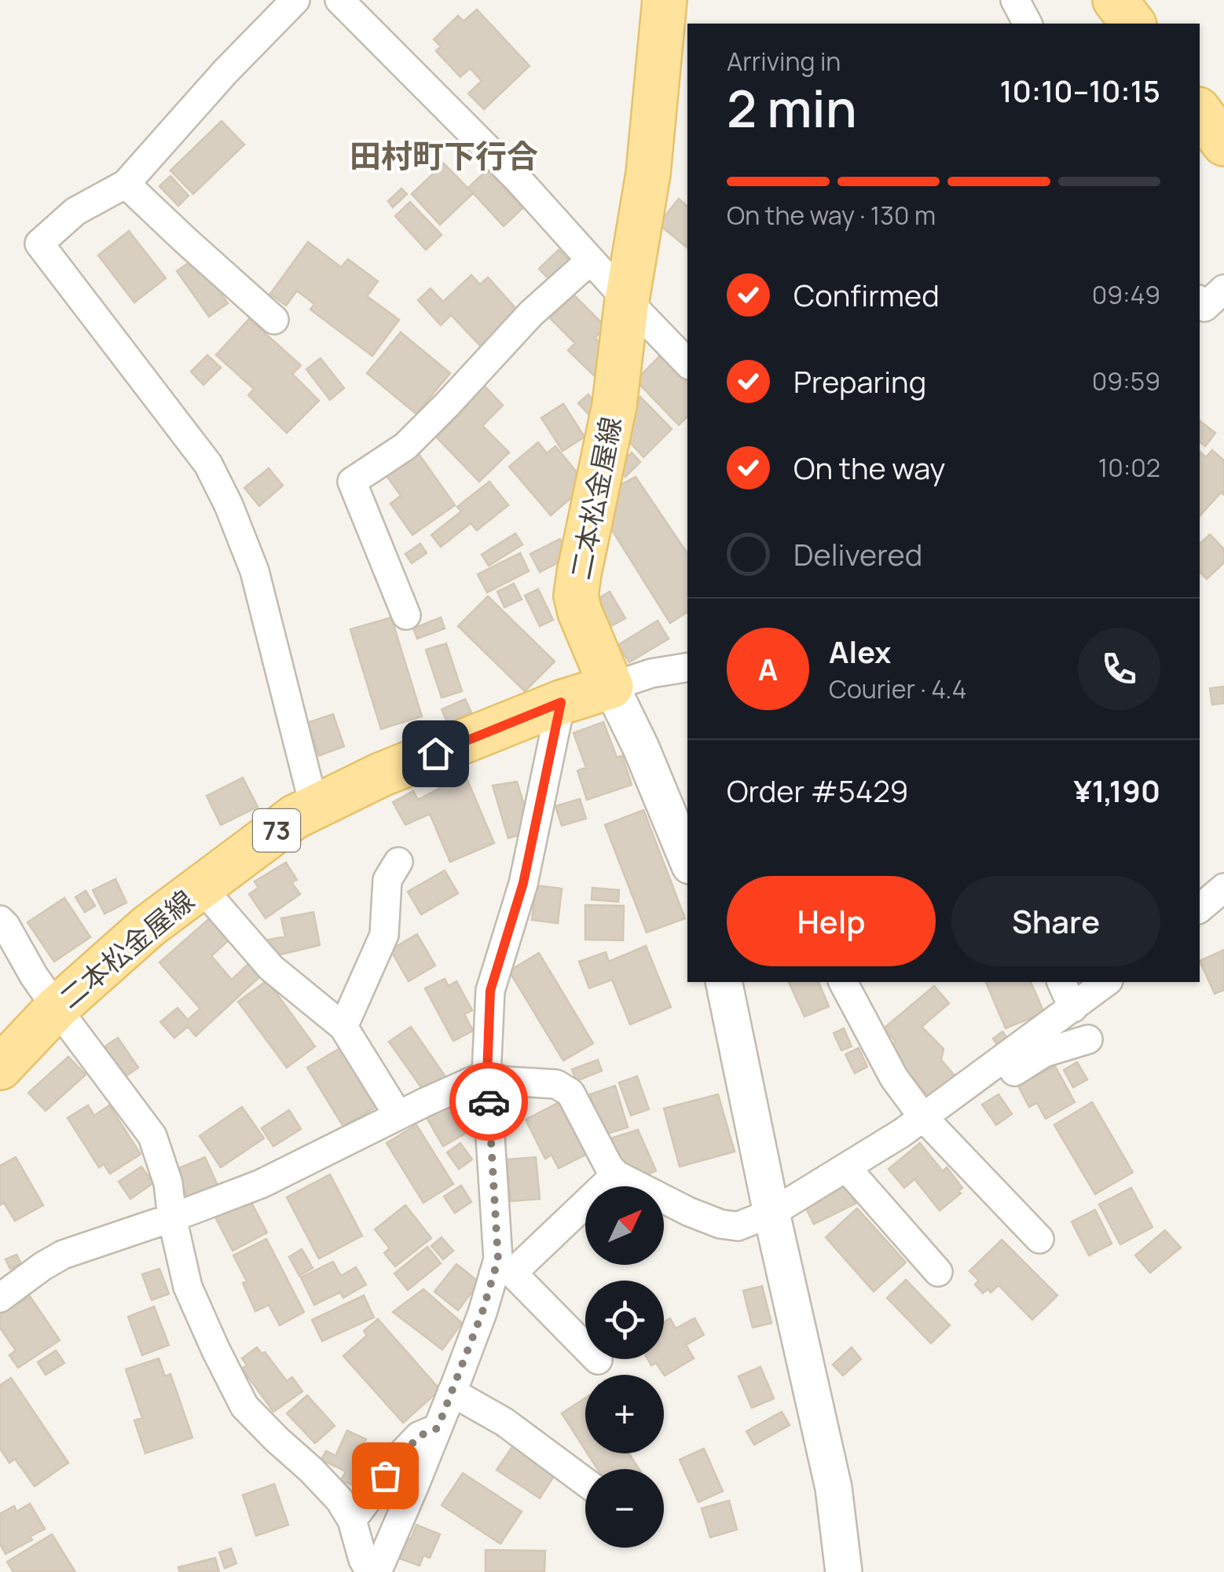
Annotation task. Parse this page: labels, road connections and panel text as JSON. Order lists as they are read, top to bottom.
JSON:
{
  "streets": {
    "main road": ["二本松金屋線", "73"]
  },
  "districts": ["田村町下行合"],
  "north": "top right",
  "page": {
    "heading": ["2 min", "Arriving in", "10:10–10:15"],
    "panel": [
      "Alex",
      "Courier · 4.4",
      "Order #5429",
      "¥1,190"
    ],
    "bar": "On the way · 130 m",
    "list": [
      ["Confirmed", "09:49"],
      ["Preparing", "09:59"],
      ["On the way", "10:02"],
      "Delivered"
    ],
    "round": "A",
    "buttons": ["Help", "Share"],
    "map_buttons": ["+", "−"]
  }
}
